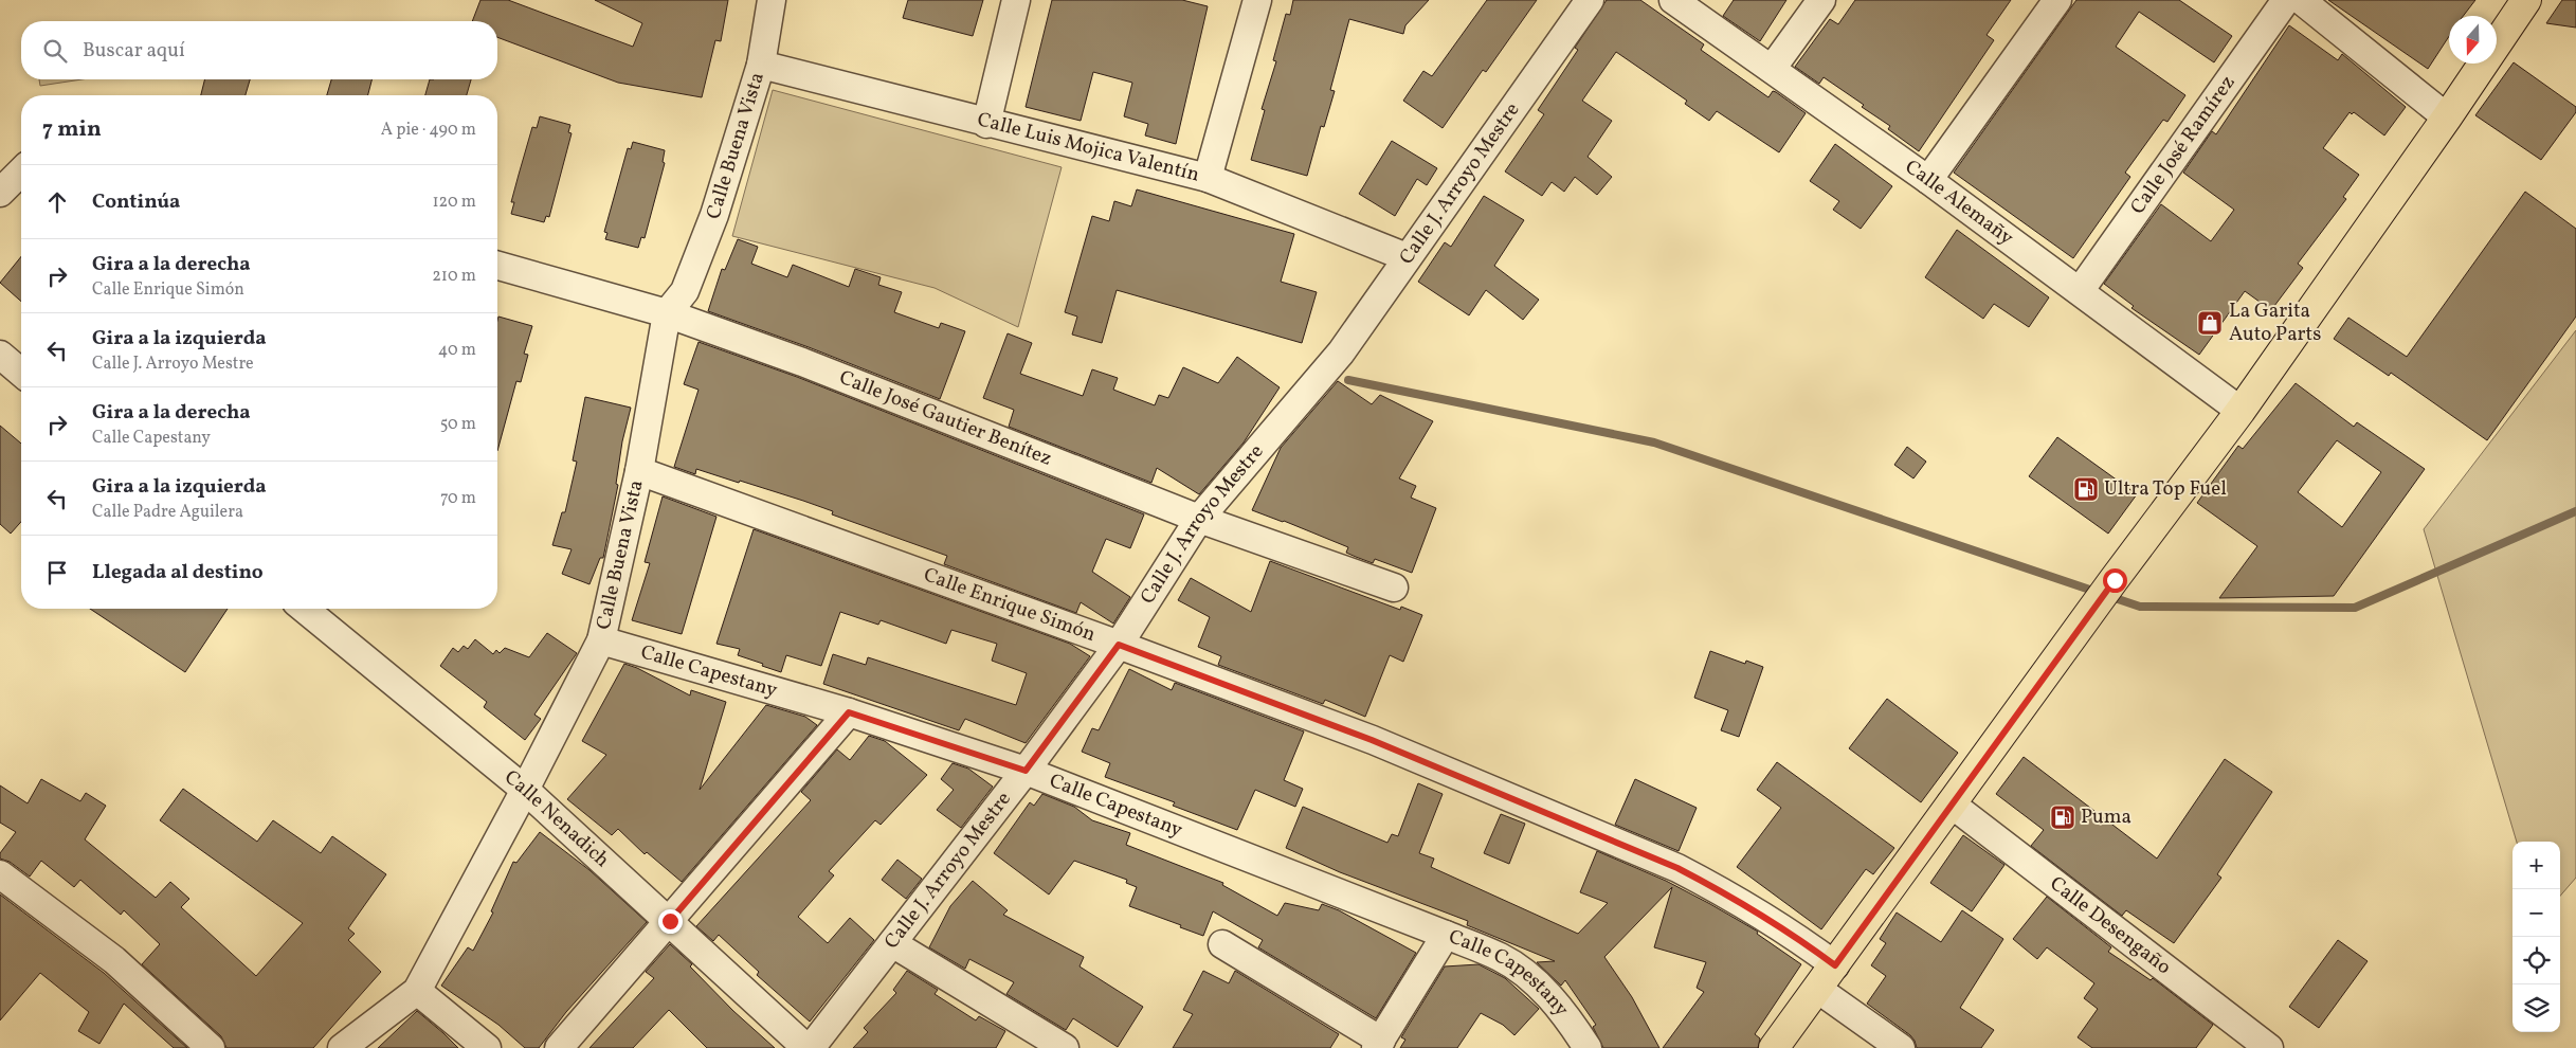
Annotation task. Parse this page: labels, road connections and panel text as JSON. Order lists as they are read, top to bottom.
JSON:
{
  "streets": {
    "street": [
      "Calle Buena Vista",
      "Calle José Ramírez",
      "Calle Luis Mojica Valentín",
      "Calle J. Arroyo Mestre",
      "Calle Alemañy",
      "Calle José Gautier Benítez",
      "Calle Enrique Simón",
      "Calle Capestany",
      "Calle Nenadich",
      "Calle Desengaño"
    ]
  },
  "crossings": [
    ["Calle Buena Vista", "Calle Luis Mojica Valentín"],
    ["Calle Buena Vista", "Calle José Gautier Benítez"],
    ["Calle Buena Vista", "Calle Enrique Simón"],
    ["Calle Buena Vista", "Calle Capestany"],
    ["Calle Buena Vista", "Calle Nenadich"],
    ["Calle José Ramírez", "Calle Alemañy"],
    ["Calle Luis Mojica Valentín", "Calle J. Arroyo Mestre"],
    ["Calle J. Arroyo Mestre", "Calle José Gautier Benítez"],
    ["Calle J. Arroyo Mestre", "Calle Enrique Simón"],
    ["Calle J. Arroyo Mestre", "Calle Capestany"]
  ],
  "places": {
    "shop": ["La Garita Auto Parts"],
    "fuel station": ["Ultra Top Fuel", "Puma"]
  },
  "north": "bottom",
  "page": {
    "search": "Buscar aquí",
    "heading": ["7 min", "A pie · 490 m"],
    "list": [
      ["Continúa", "120 m"],
      ["Gira a la derecha", "Calle Enrique Simón", "210 m"],
      ["Gira a la izquierda", "Calle J. Arroyo Mestre", "40 m"],
      ["Gira a la derecha", "Calle Capestany", "50 m"],
      ["Gira a la izquierda", "Calle Padre Aguilera", "70 m"],
      "Llegada al destino"
    ],
    "map_buttons": ["+", "−"]
  }
}
